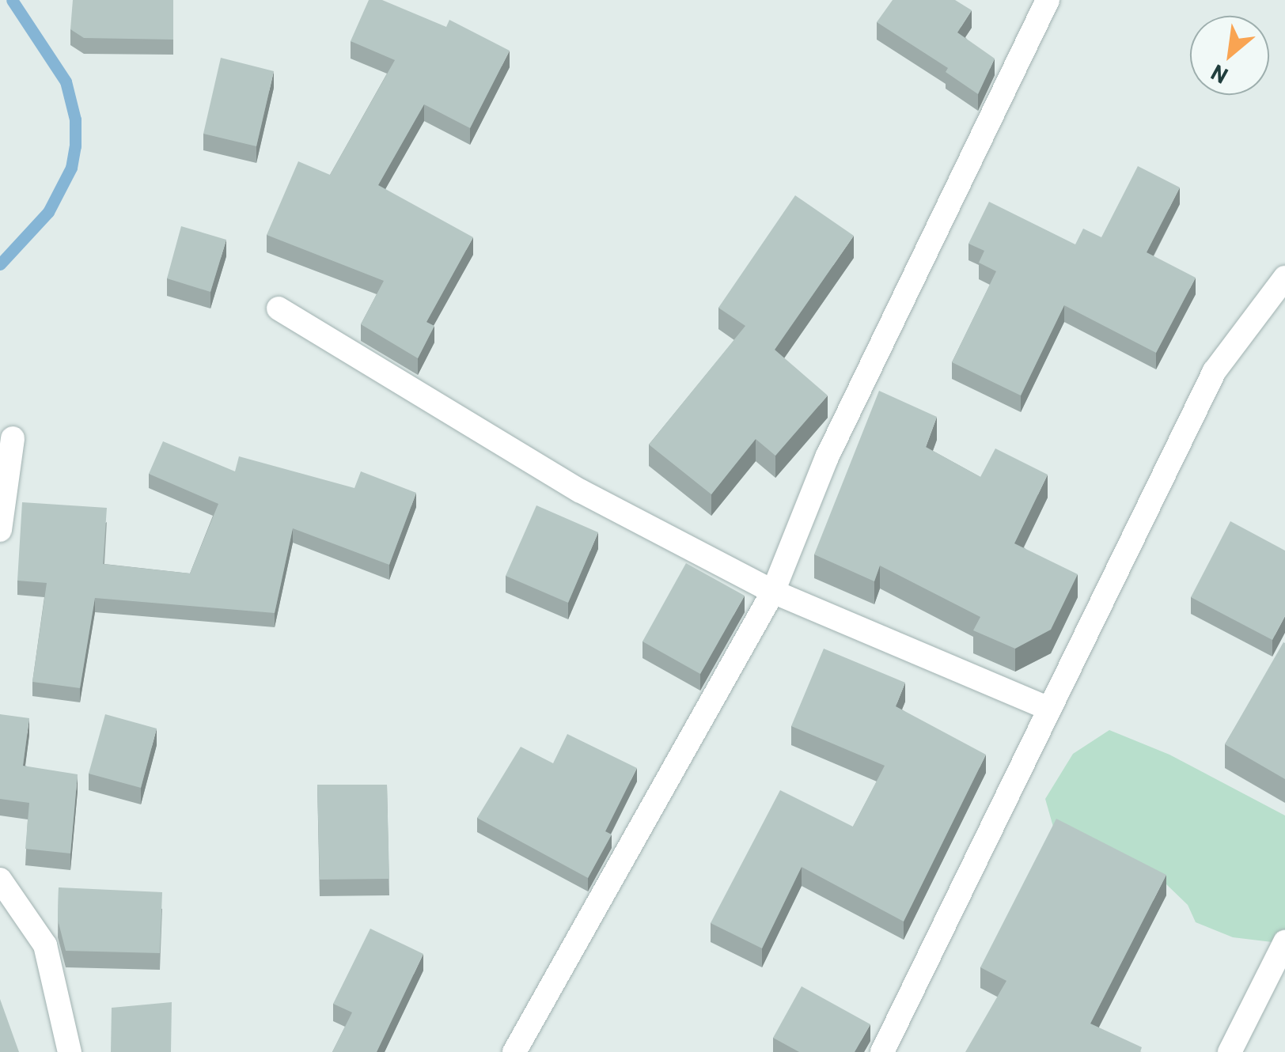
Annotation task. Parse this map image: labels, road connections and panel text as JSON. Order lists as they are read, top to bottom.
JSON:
{
  "north": "bottom left"
}
